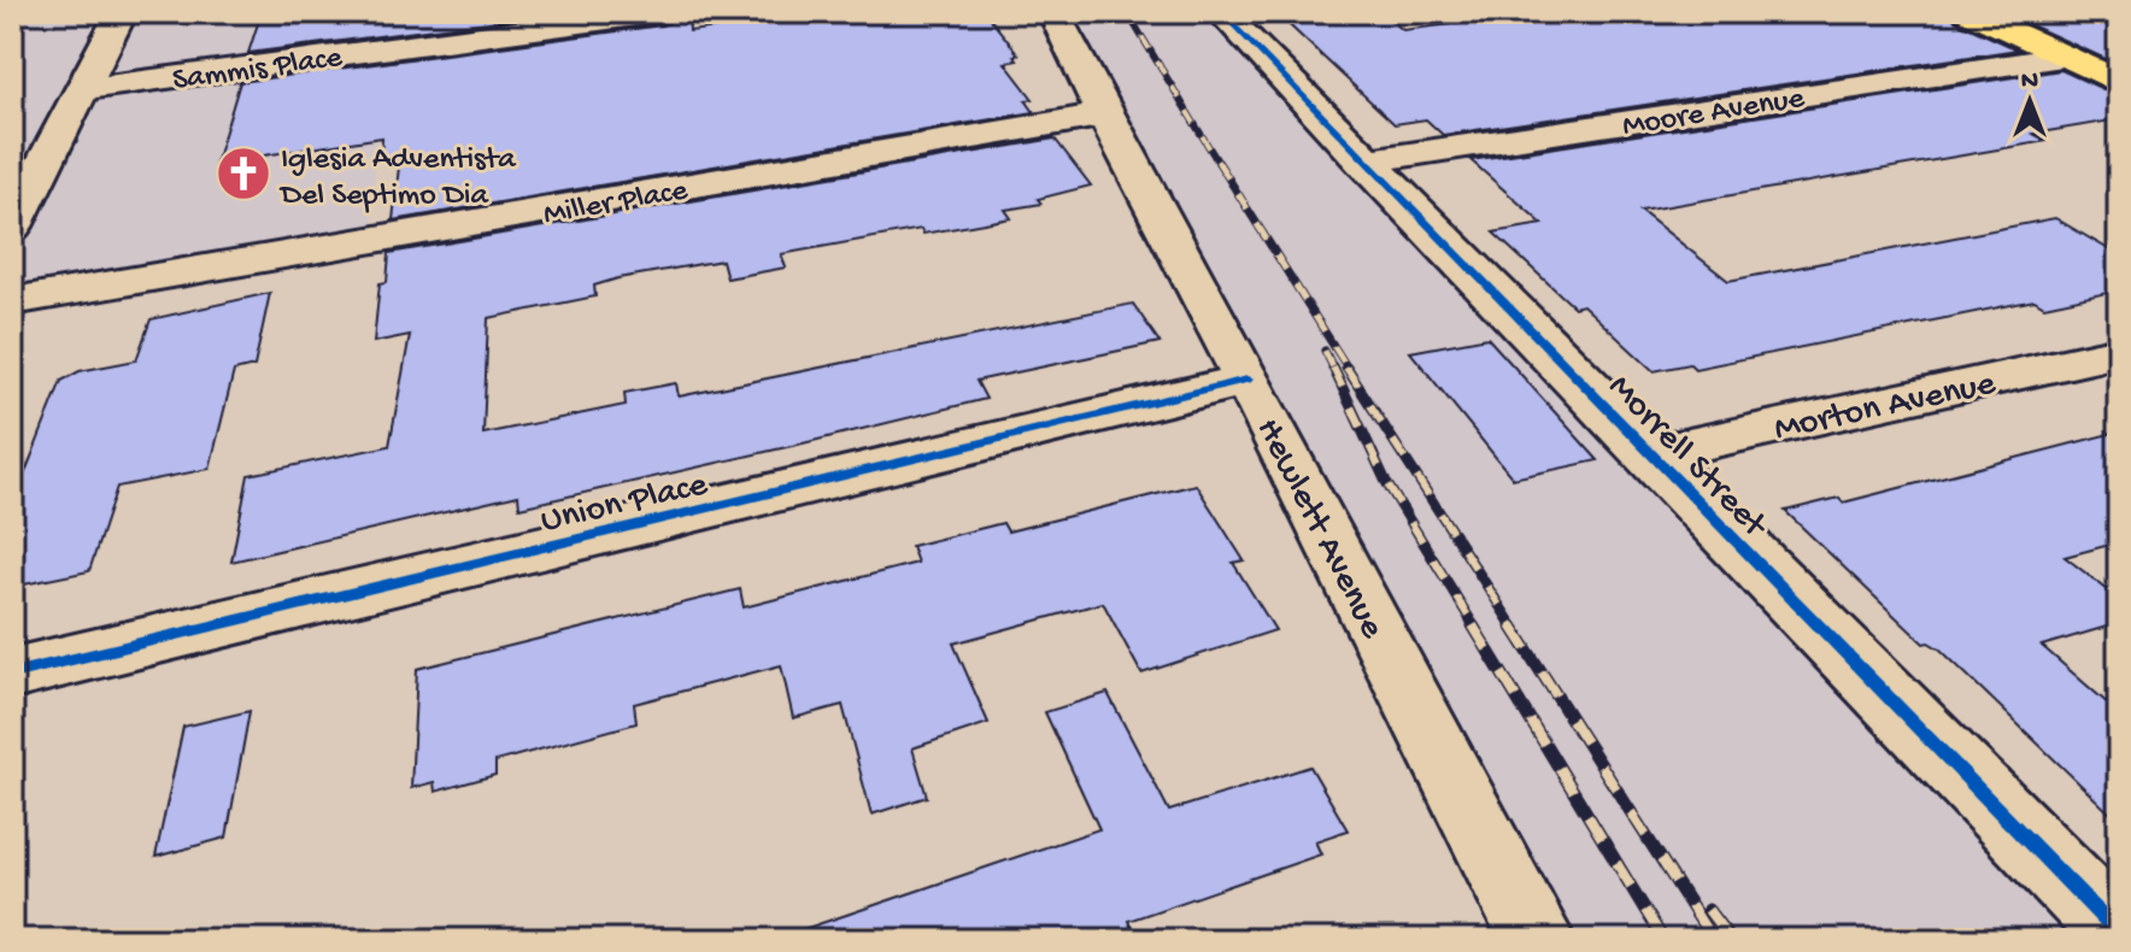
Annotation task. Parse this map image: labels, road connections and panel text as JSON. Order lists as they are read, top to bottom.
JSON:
{
  "streets": {
    "street": [
      "Sammis Place",
      "Moore Avenue",
      "Miller Place",
      "Morton Avenue",
      "Morrell Street",
      "Union Place",
      "Hewlett Avenue"
    ]
  },
  "crossings": [
    ["Moore Avenue", "Morrell Street"],
    ["Miller Place", "Hewlett Avenue"],
    ["Morton Avenue", "Morrell Street"],
    ["Union Place", "Hewlett Avenue"]
  ],
  "places": {
    "church": ["Iglesia Adventista Del Septimo Dia"]
  },
  "north": "top"
}
